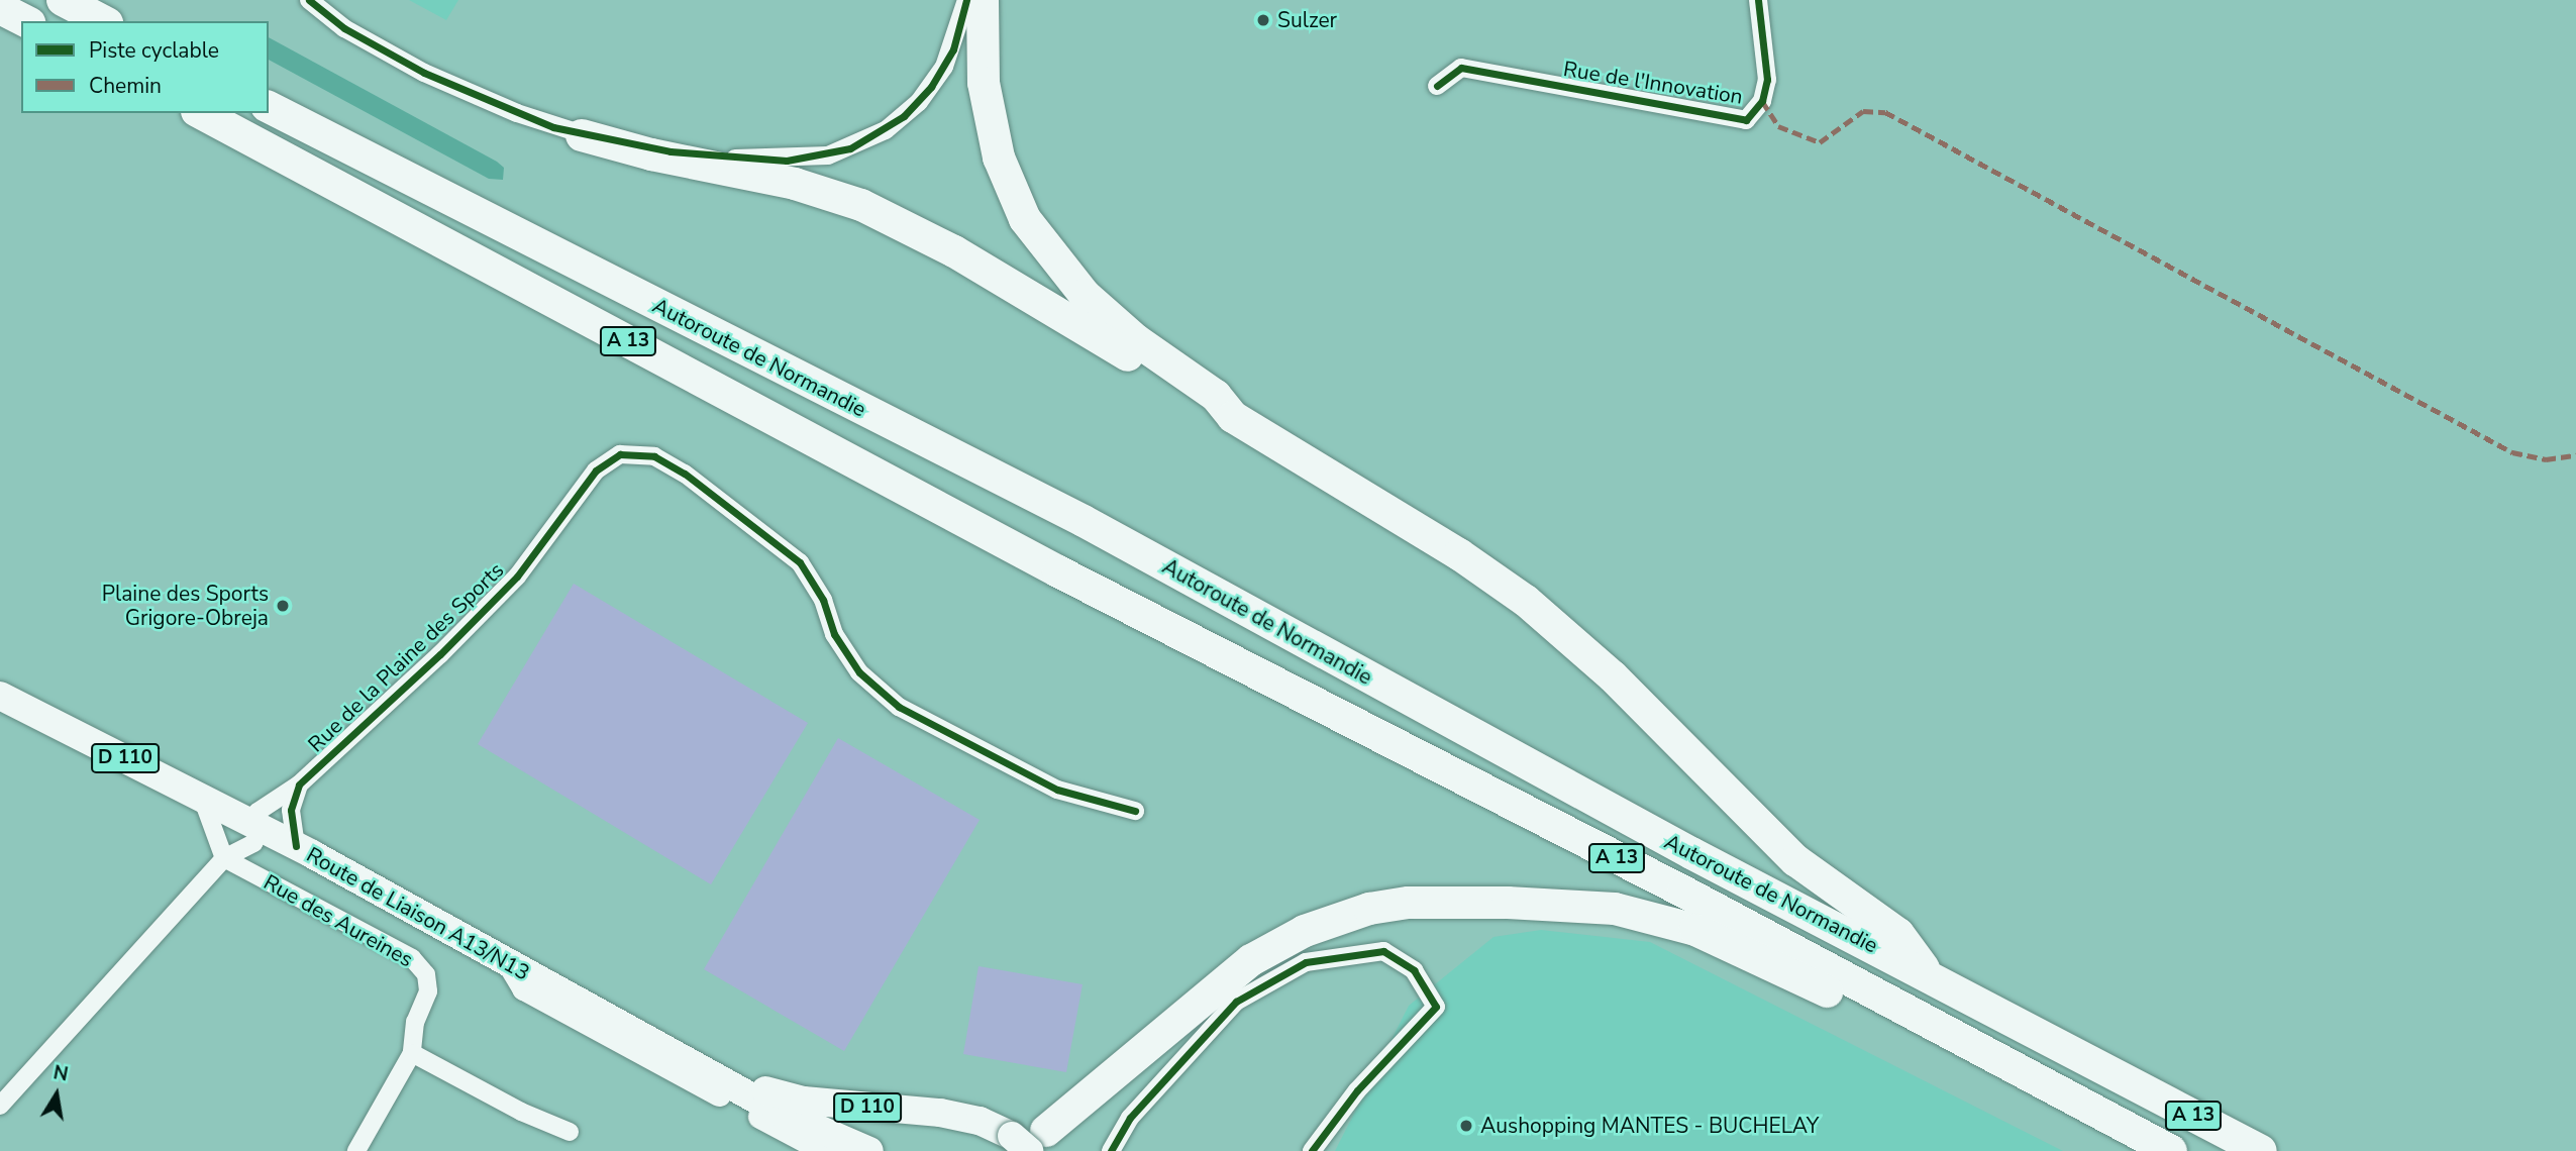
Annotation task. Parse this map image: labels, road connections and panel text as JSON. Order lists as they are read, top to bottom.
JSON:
{
  "streets": {
    "highway": ["A 13", "Autoroute de Normandie"],
    "main road": ["D 110", "Route de Liaison A13/N13"],
    "street": ["Rue de l'Innovation", "Rue de la Plaine des Sports", "Rue des Aureines"]
  },
  "crossings": [
    ["D 110", "Route de Liaison A13/N13"]
  ],
  "places": ["Sulzer", "Plaine des Sports Grigore-Obreja", "Aushopping MANTES - BUCHELAY"],
  "legend": ["Piste cyclable", "Chemin"],
  "north": "top"
}
